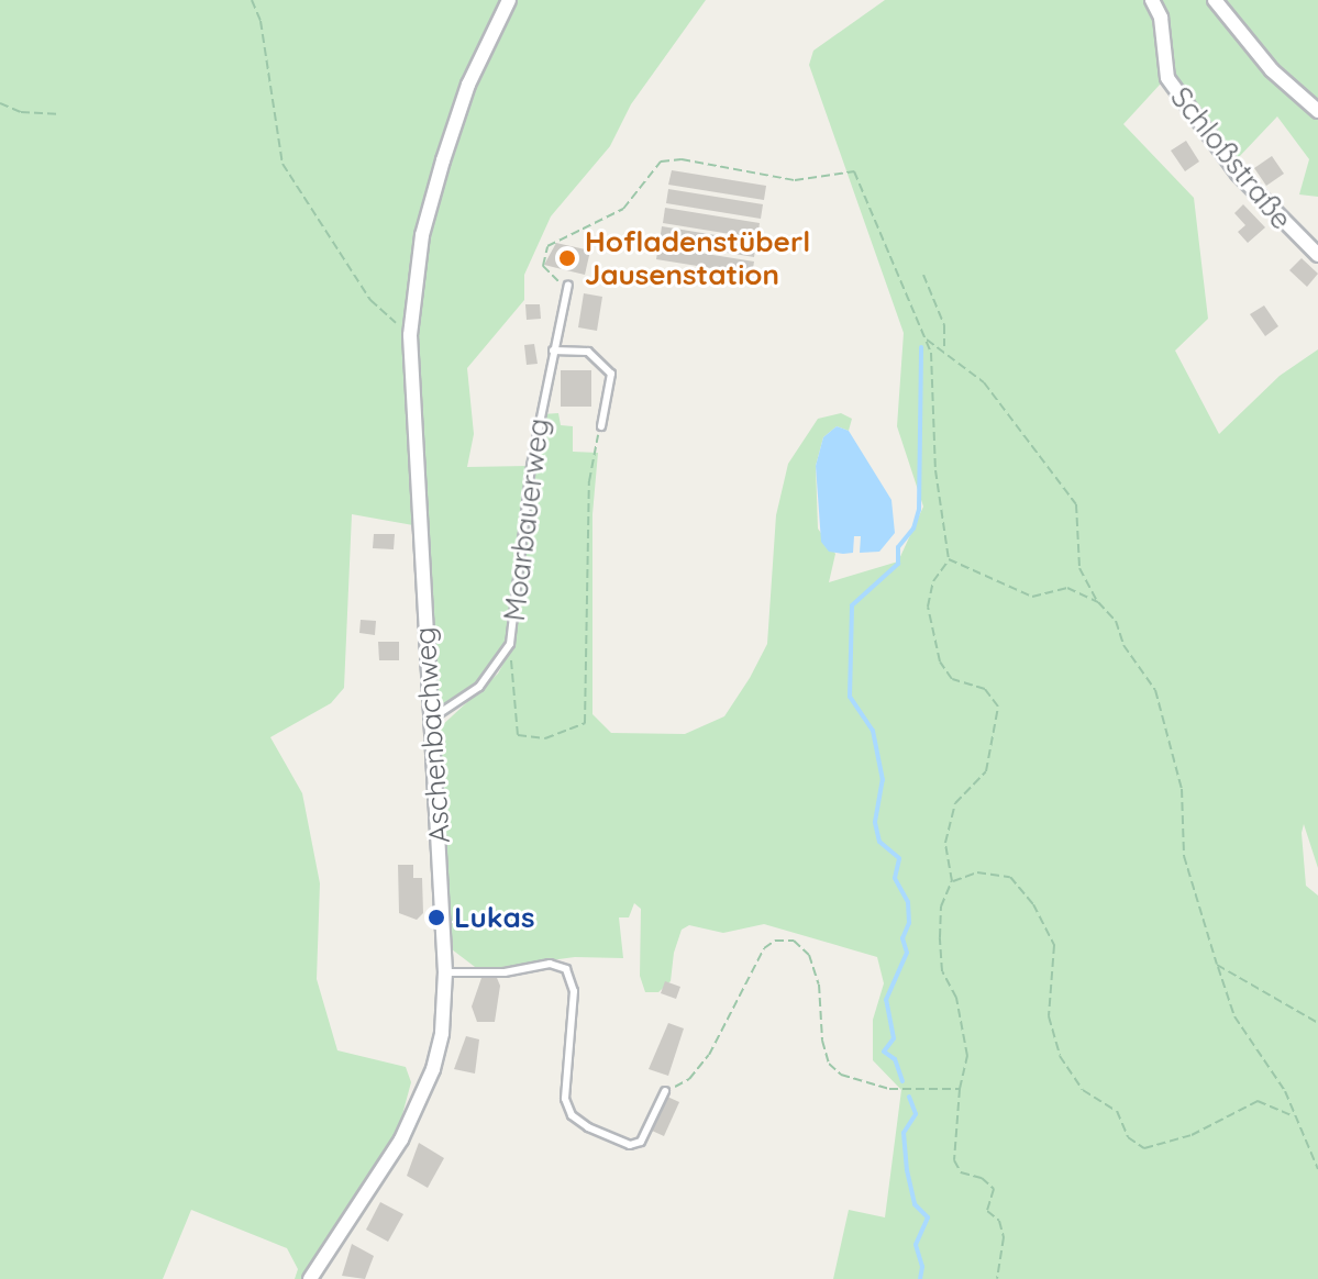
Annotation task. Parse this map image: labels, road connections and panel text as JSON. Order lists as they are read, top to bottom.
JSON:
{
  "streets": {
    "street": ["Schloßstraße", "Aschenbachweg"],
    "lane": ["Moarbauerweg"]
  },
  "crossings": [
    ["Moarbauerweg", "Aschenbachweg"]
  ],
  "places": ["Hofladenstüberl Jausenstation", "Lukas"]
}
